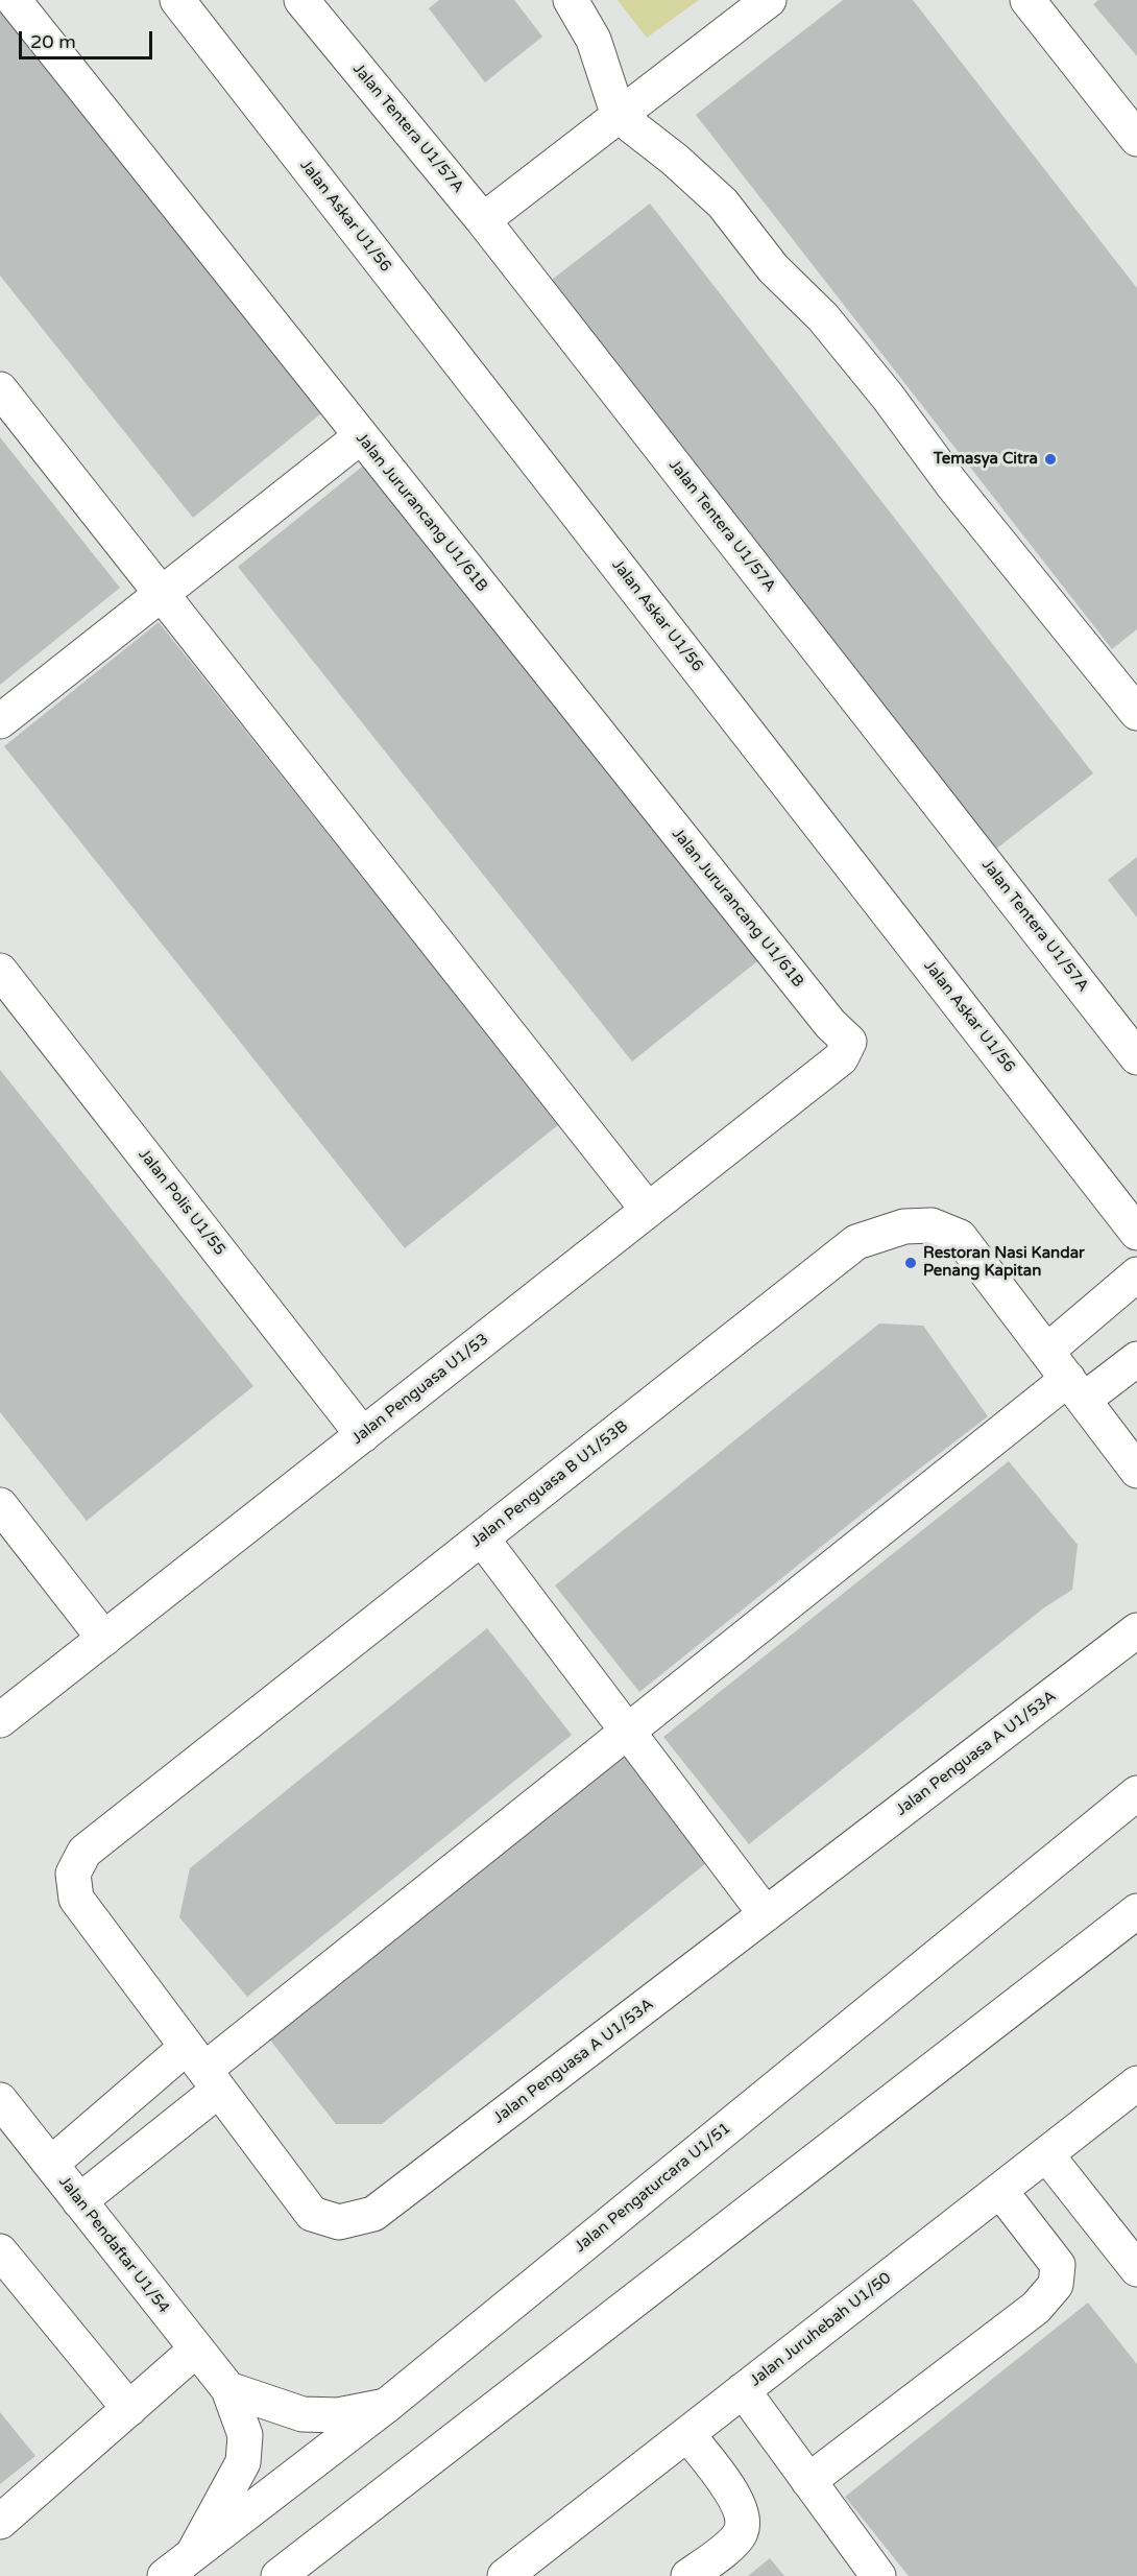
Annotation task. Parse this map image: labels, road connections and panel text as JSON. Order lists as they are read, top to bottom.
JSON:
{
  "streets": {
    "street": [
      "Jalan Tentera U1/57A",
      "Jalan Askar U1/56",
      "Jalan Jururancang U1/61B",
      "Jalan Polis U1/55",
      "Jalan Penguasa U1/53",
      "Jalan Penguasa B U1/53B",
      "Jalan Penguasa A U1/53A",
      "Jalan Pengaturcara U1/51",
      "Jalan Pendaftar U1/54",
      "Jalan Juruhebah U1/50"
    ]
  },
  "crossings": [
    ["Jalan Jururancang U1/61B", "Jalan Penguasa U1/53"],
    ["Jalan Polis U1/55", "Jalan Penguasa U1/53"],
    ["Jalan Penguasa B U1/53B", "Jalan Penguasa A U1/53A"],
    ["Jalan Pengaturcara U1/51", "Jalan Pendaftar U1/54"]
  ],
  "places": ["Temasya Citra", "Restoran Nasi Kandar Penang Kapitan"],
  "scale_bar": "20 m"
}
